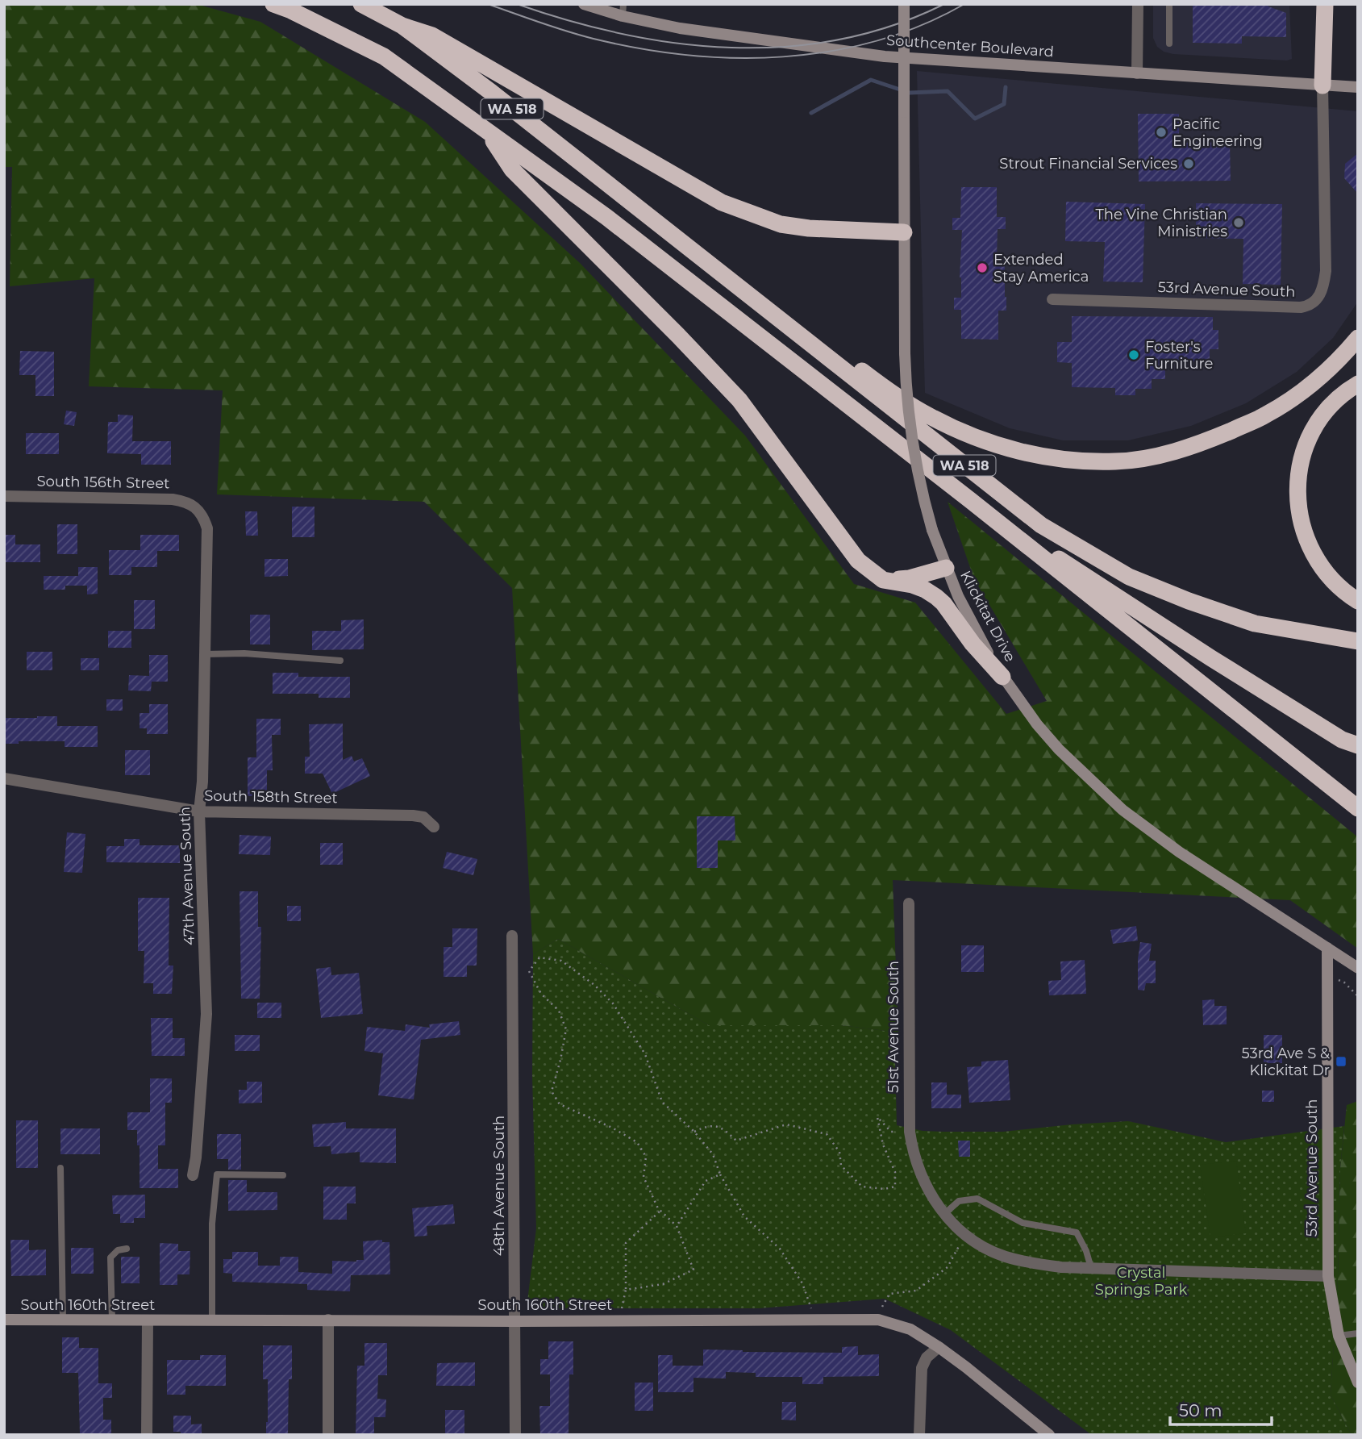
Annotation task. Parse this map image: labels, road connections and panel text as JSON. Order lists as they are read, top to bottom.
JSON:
{
  "streets": {
    "highway": ["WA 518"],
    "street": [
      "Southcenter Boulevard",
      "53rd Avenue South",
      "South 156th Street",
      "Klickitat Drive",
      "South 158th Street",
      "47th Avenue South",
      "51st Avenue South",
      "48th Avenue South",
      "South 160th Street"
    ]
  },
  "crossings": [
    ["Southcenter Boulevard", "53rd Avenue South"],
    ["53rd Avenue South", "Klickitat Drive"],
    ["53rd Avenue South", "51st Avenue South"],
    ["South 156th Street", "47th Avenue South"],
    ["South 158th Street", "47th Avenue South"],
    ["48th Avenue South", "South 160th Street"]
  ],
  "parks": ["Crystal Springs Park"],
  "places": {
    "other": [
      "Pacific Engineering",
      "Strout Financial Services",
      "The Vine Christian Ministries",
      "Extended Stay America",
      "Foster's Furniture"
    ],
    "transit": ["53rd Ave S & Klickitat Dr"]
  },
  "scale_bar": "50 m"
}
